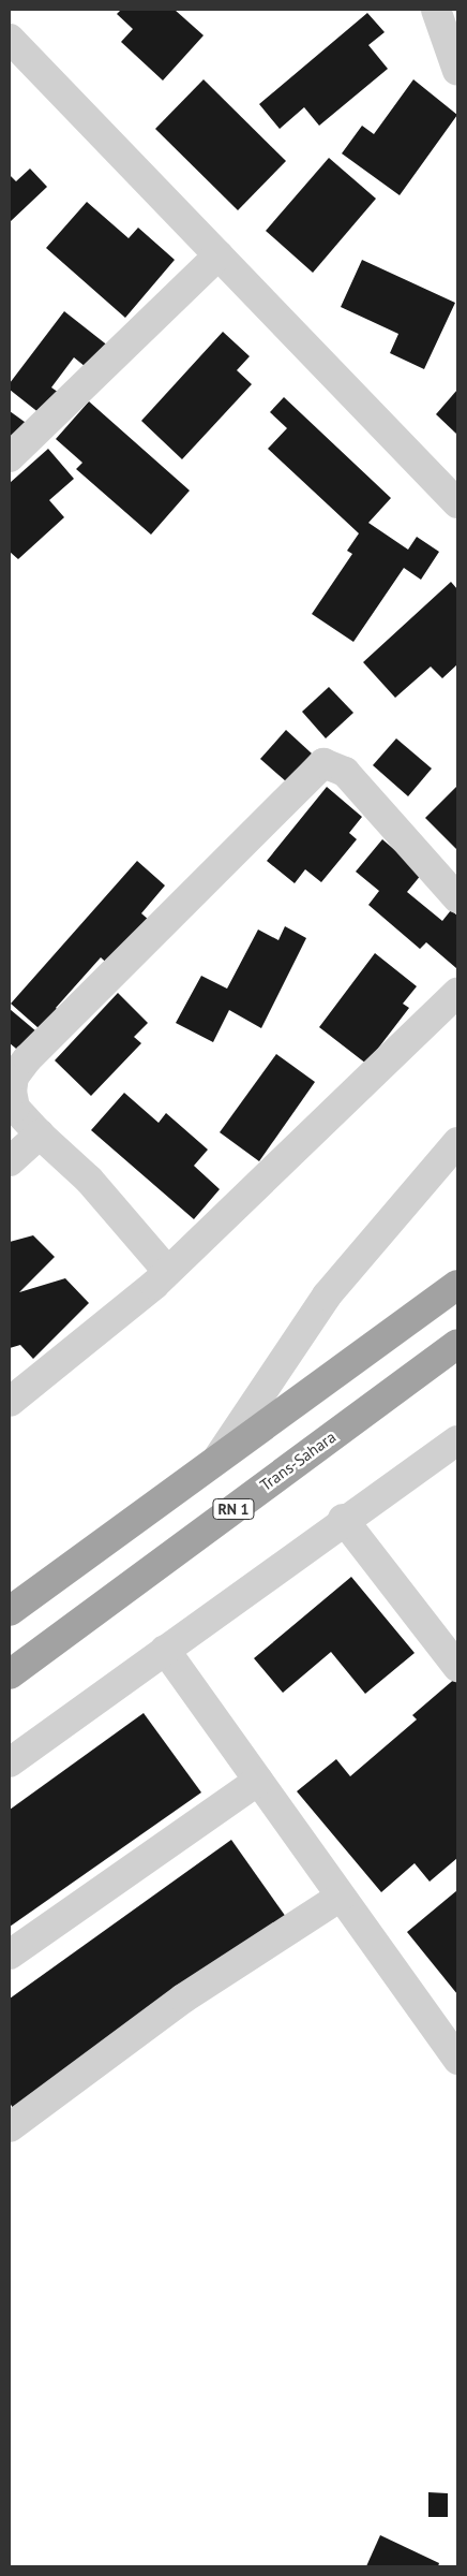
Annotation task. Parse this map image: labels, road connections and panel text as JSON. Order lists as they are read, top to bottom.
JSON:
{
  "streets": {
    "highway": ["Trans-Sahara", "RN 1"]
  }
}
